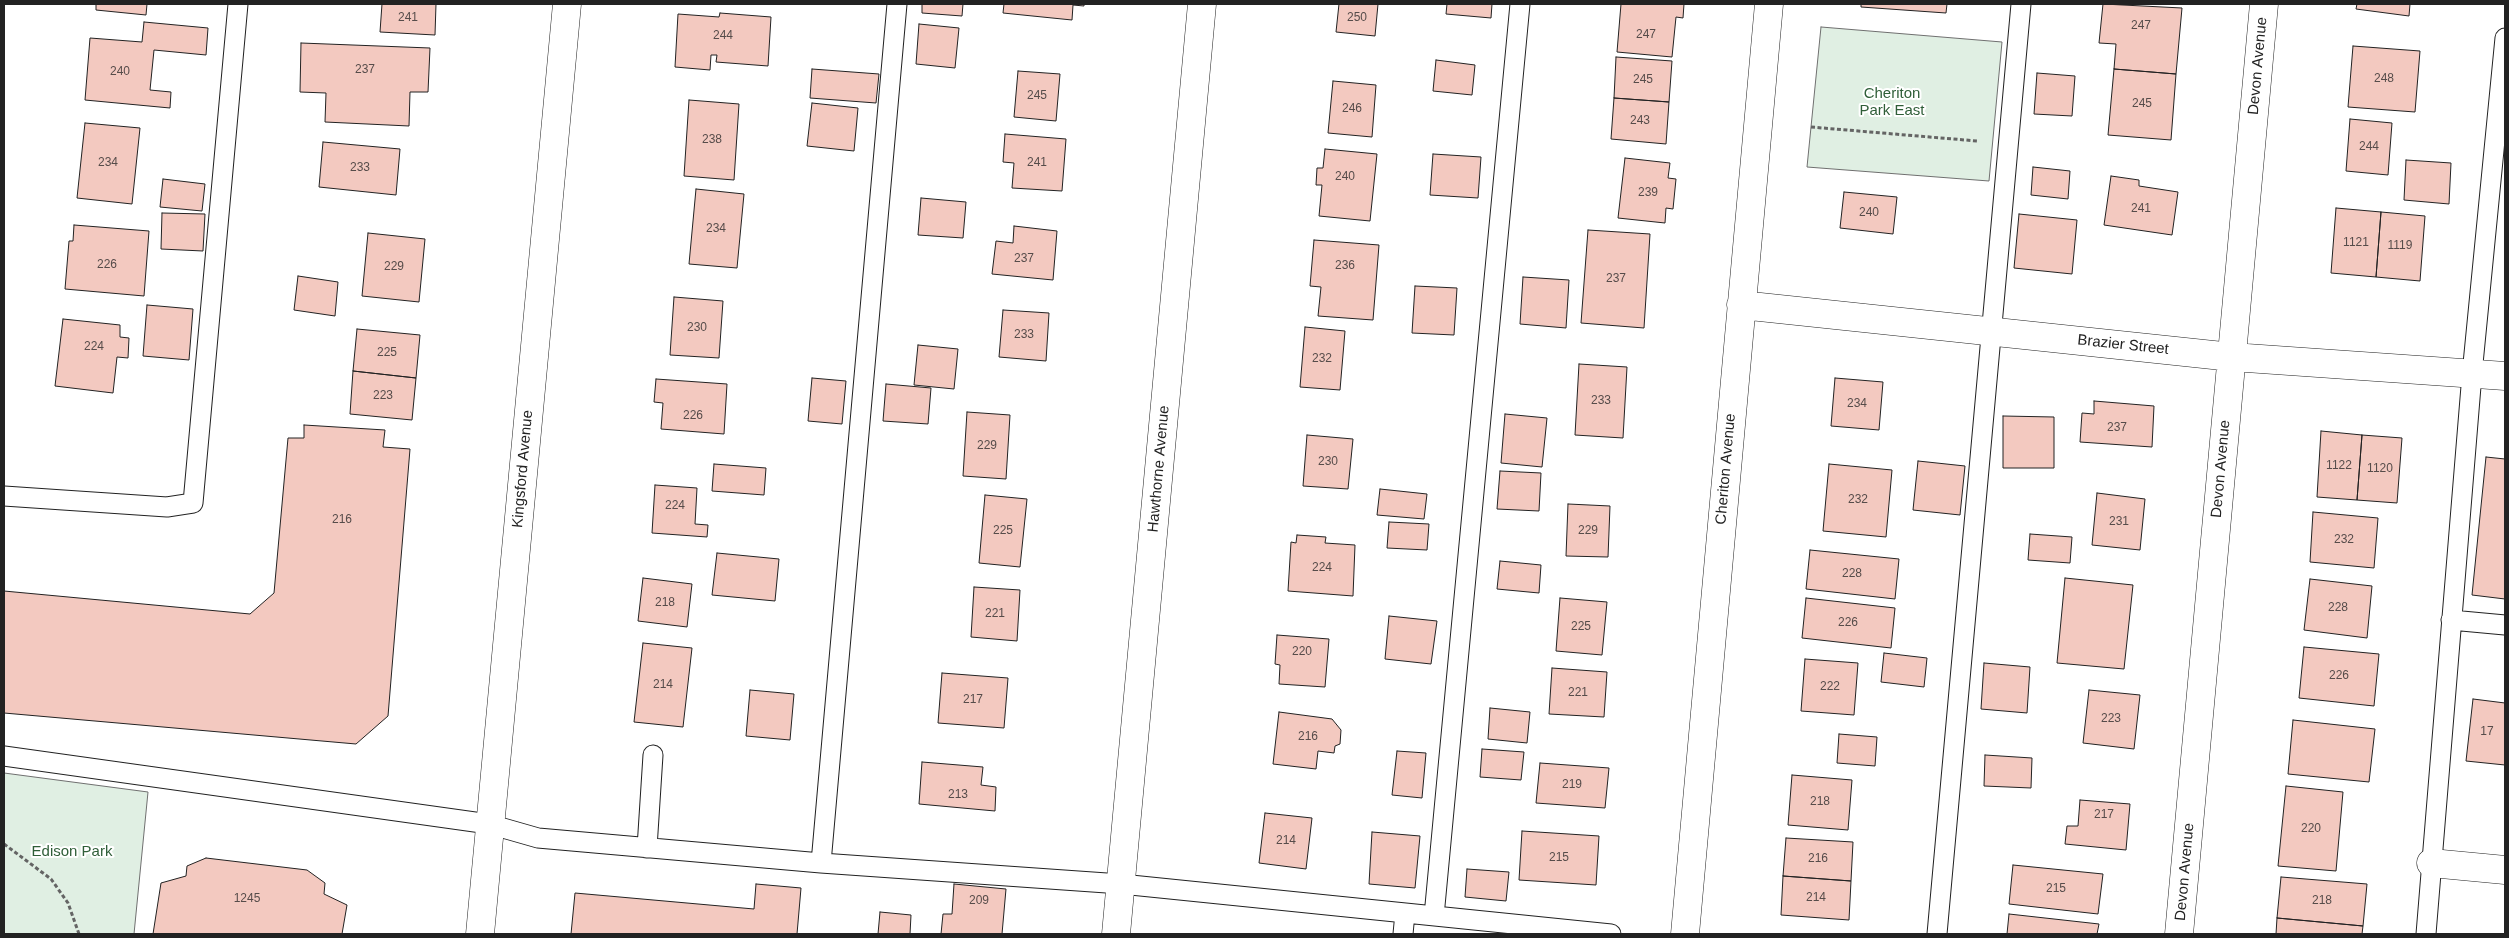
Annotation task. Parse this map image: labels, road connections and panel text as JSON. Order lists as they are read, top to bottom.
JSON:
{
  "streets": {
    "street": [
      "Devon Avenue",
      "Brazier Street",
      "Kingsford Avenue",
      "Hawthorne Avenue",
      "Cheriton Avenue"
    ]
  },
  "crossings": [
    ["Devon Avenue", "Brazier Street"],
    ["Brazier Street", "Cheriton Avenue"]
  ],
  "parks": ["Cheriton Park East", "Edison Park"],
  "house_numbers": [
    "241",
    "250",
    "247",
    "247",
    "244",
    "237",
    "240",
    "248",
    "245",
    "245",
    "245",
    "246",
    "243",
    "238",
    "244",
    "234",
    "241",
    "233",
    "240",
    "239",
    "241",
    "240",
    "234",
    "1121",
    "1119",
    "237",
    "226",
    "236",
    "229",
    "237",
    "230",
    "233",
    "224",
    "225",
    "232",
    "223",
    "233",
    "234",
    "226",
    "237",
    "229",
    "230",
    "1122",
    "1120",
    "232",
    "224",
    "216",
    "231",
    "225",
    "229",
    "232",
    "224",
    "228",
    "218",
    "228",
    "221",
    "226",
    "225",
    "220",
    "226",
    "214",
    "222",
    "221",
    "217",
    "223",
    "17",
    "216",
    "219",
    "213",
    "218",
    "217",
    "220",
    "214",
    "215",
    "216",
    "215",
    "214",
    "1245",
    "209",
    "218"
  ]
}
